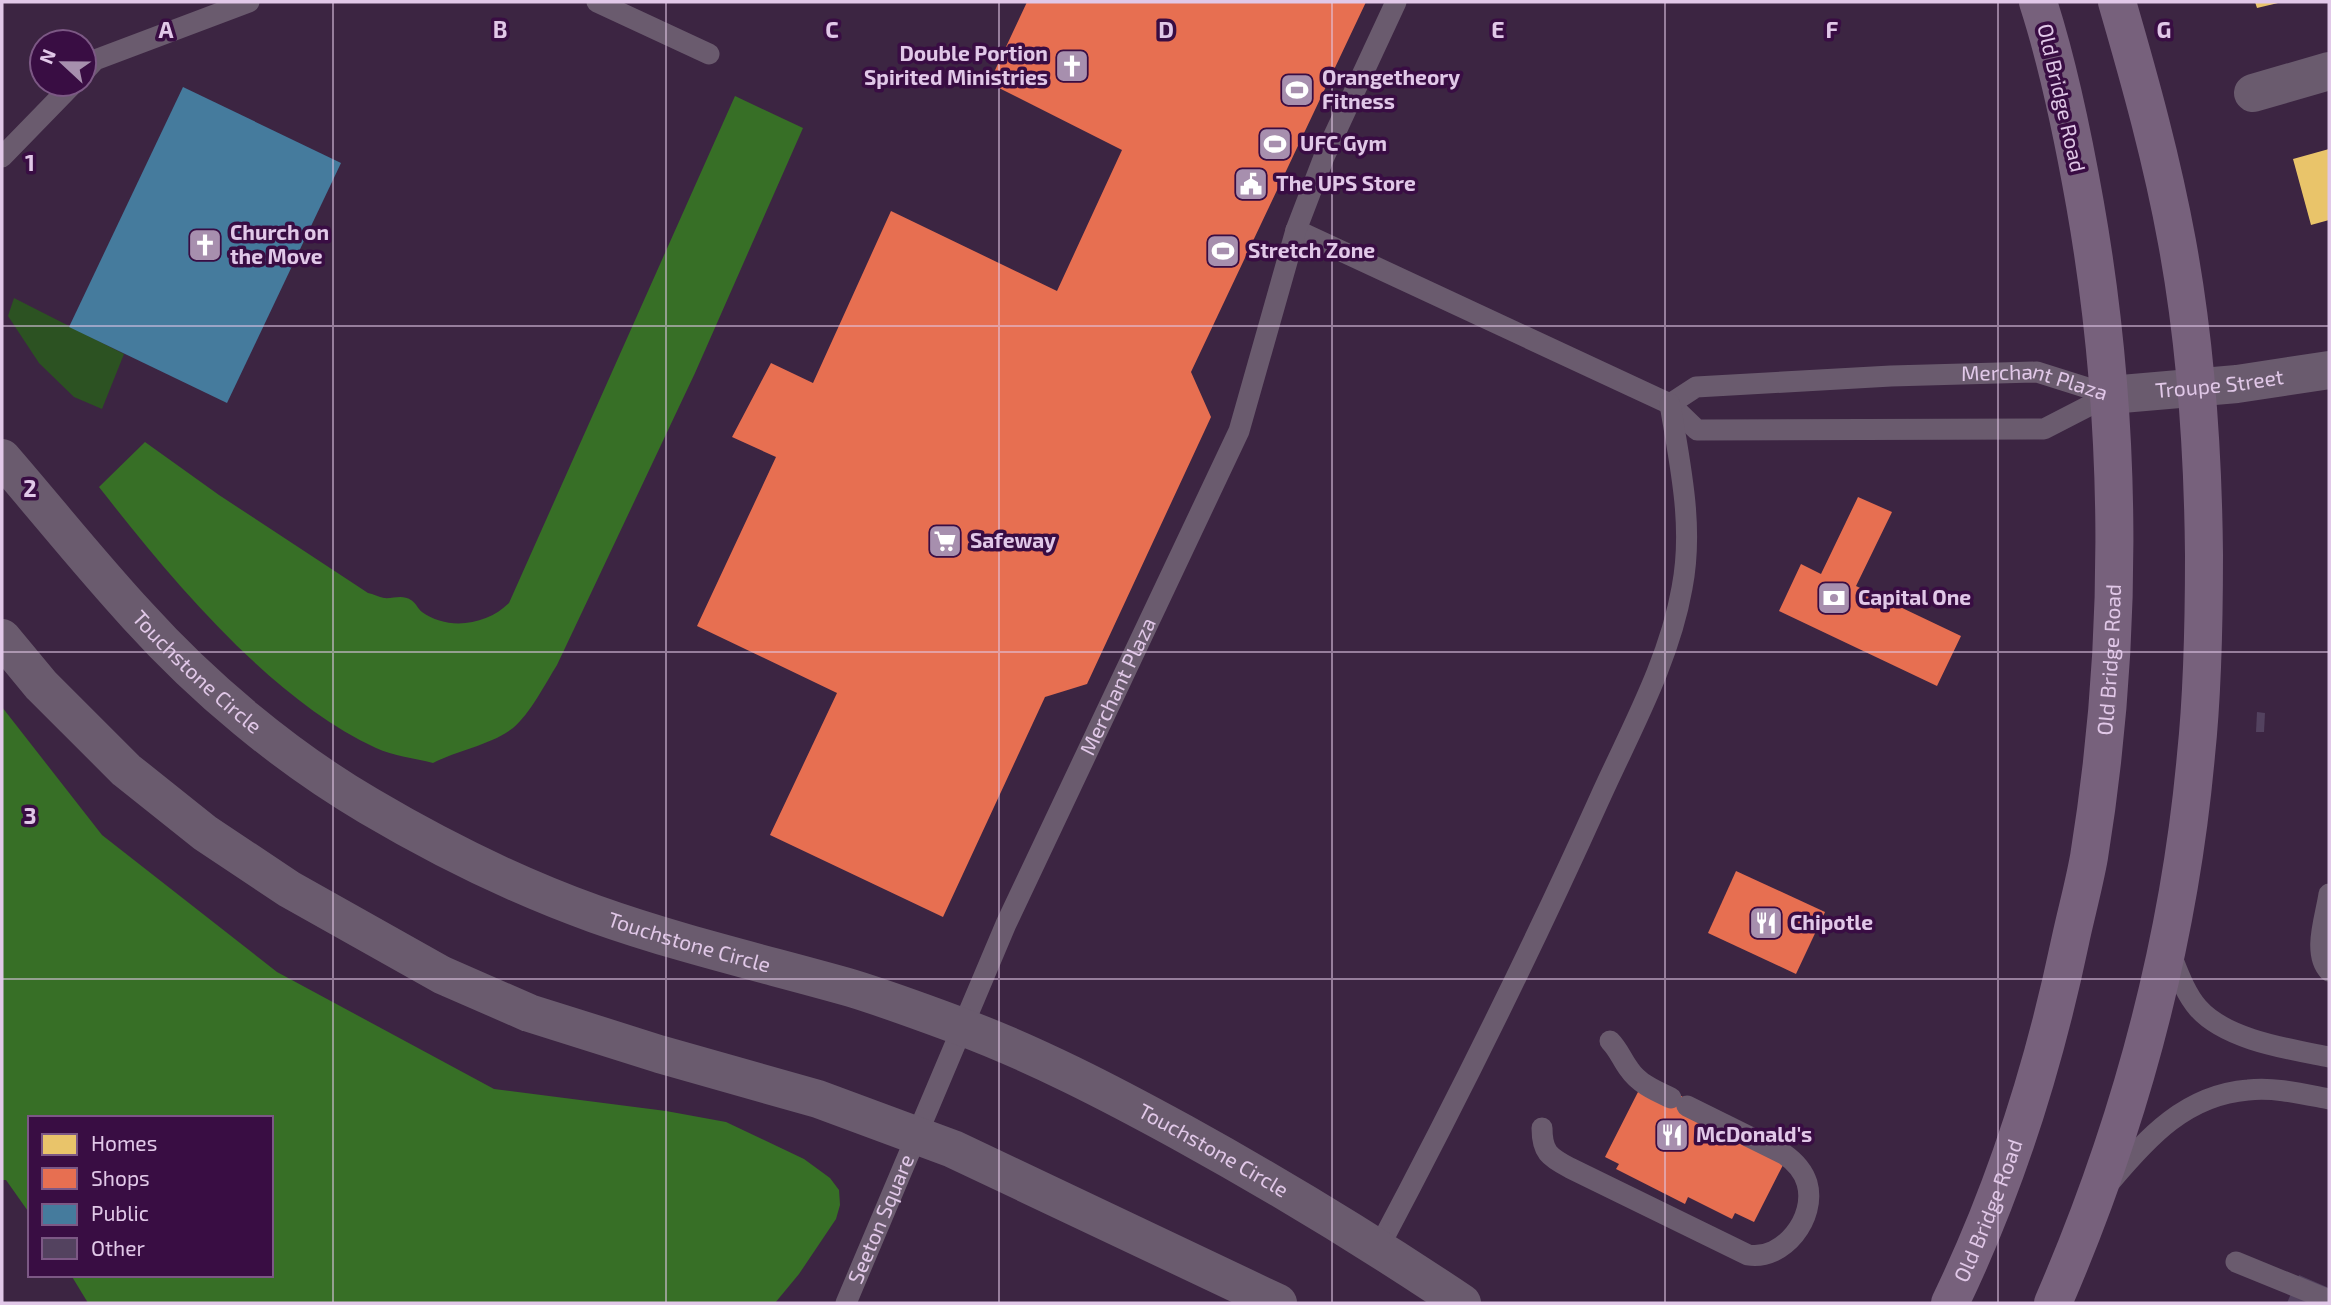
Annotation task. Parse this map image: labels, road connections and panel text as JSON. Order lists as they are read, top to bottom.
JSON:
{
  "streets": {
    "main road": ["Old Bridge Road"],
    "street": ["Troupe Street", "Touchstone Circle"],
    "lane": ["Merchant Plaza", "Seeton Square"]
  },
  "crossings": [
    ["Old Bridge Road", "Troupe Street"],
    ["Old Bridge Road", "Merchant Plaza"],
    ["Troupe Street", "Merchant Plaza"],
    ["Merchant Plaza", "Touchstone Circle"],
    ["Merchant Plaza", "Seeton Square"]
  ],
  "places": {
    "church": ["Double Portion Spirited Ministries", "Church on the Move"],
    "sports": ["Orangetheory Fitness", "UFC Gym", "Stretch Zone"],
    "public building": ["The UPS Store"],
    "supermarket": ["Safeway"],
    "bank": ["Capital One"],
    "restaurant": ["Chipotle", "McDonald's"]
  },
  "legend": [
    "Homes",
    "Shops",
    "Public",
    "Other"
  ],
  "north": "left",
  "grid": {
    "columns": [
      "A",
      "B",
      "C",
      "D",
      "E",
      "F",
      "G"
    ],
    "rows": ["1", "2", "3"]
  }
}
